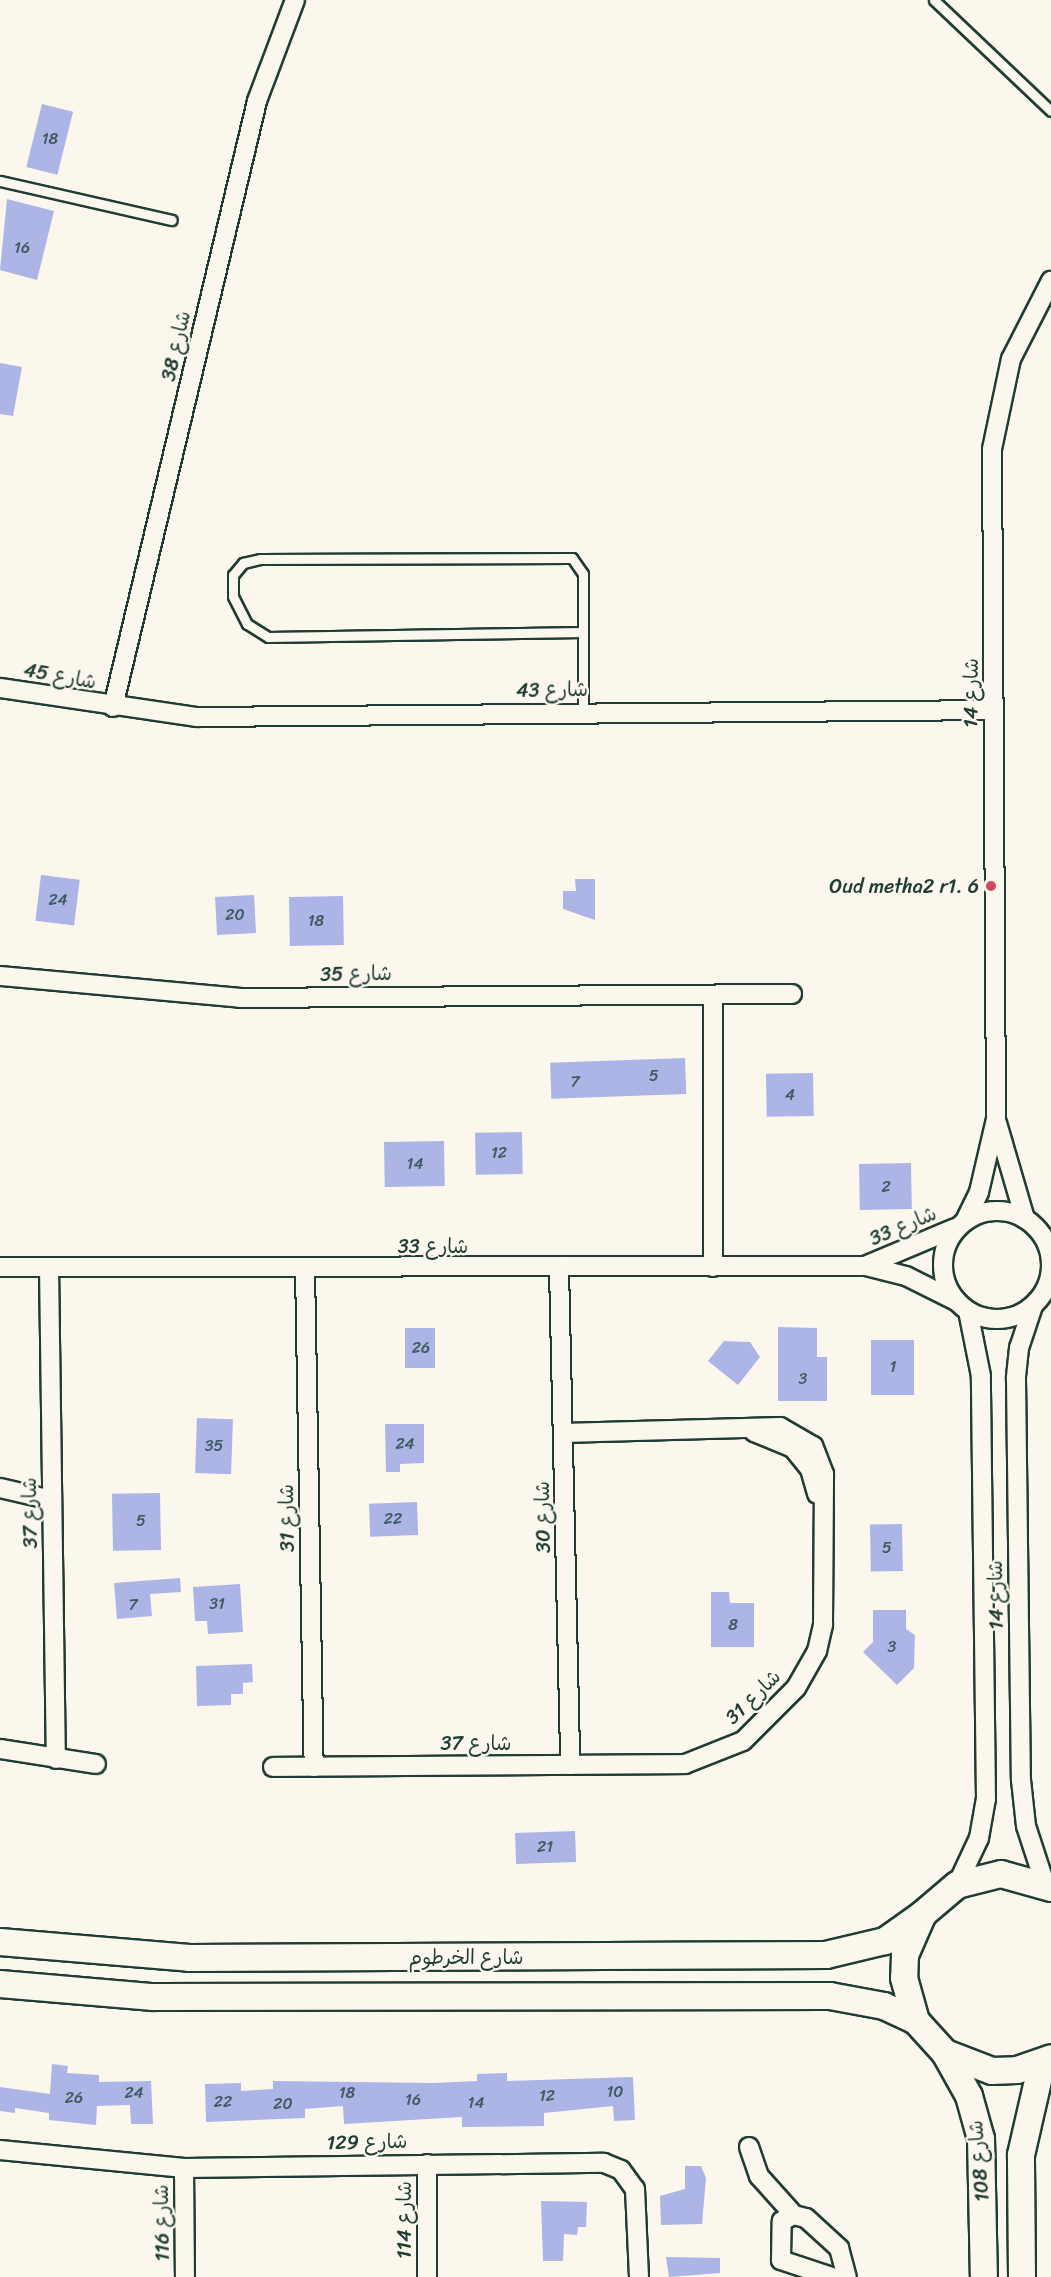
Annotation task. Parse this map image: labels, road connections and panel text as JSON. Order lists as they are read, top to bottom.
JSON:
{
  "streets": {
    "main road": ["شارع الخرطوم", "شارع 108"],
    "street": [
      "شارع 38",
      "شارع 45",
      "شارع 43",
      "شارع 14",
      "شارع 35",
      "شارع 33",
      "شارع 37",
      "شارع 30",
      "شارع 31",
      "شارع 129",
      "شارع 114",
      "شارع 116"
    ]
  },
  "crossings": [
    ["شارع 38", "شارع 45"],
    ["شارع 38", "شارع 43"],
    ["شارع 45", "شارع 43"],
    ["شارع 43", "شارع 14"],
    ["شارع 14", "شارع 33"],
    ["شارع 14", "شارع الخرطوم"],
    ["شارع 33", "شارع 37"],
    ["شارع 33", "شارع 30"],
    ["شارع 33", "شارع 31"],
    ["شارع 37", "شارع 30"],
    ["شارع 37", "شارع 31"],
    ["شارع 30", "شارع 31"],
    ["شارع الخرطوم", "شارع 108"],
    ["شارع 129", "شارع 114"],
    ["شارع 129", "شارع 116"]
  ],
  "places": ["Oud metha2 r1. 6"],
  "house_numbers": [
    "18",
    "16",
    "24",
    "20",
    "18",
    "5",
    "7",
    "4",
    "12",
    "14",
    "2",
    "26",
    "1",
    "3",
    "24",
    "35",
    "22",
    "5",
    "5",
    "31",
    "7",
    "8",
    "3",
    "21",
    "10",
    "24",
    "18",
    "12",
    "26",
    "16",
    "22",
    "14",
    "20"
  ]
}
